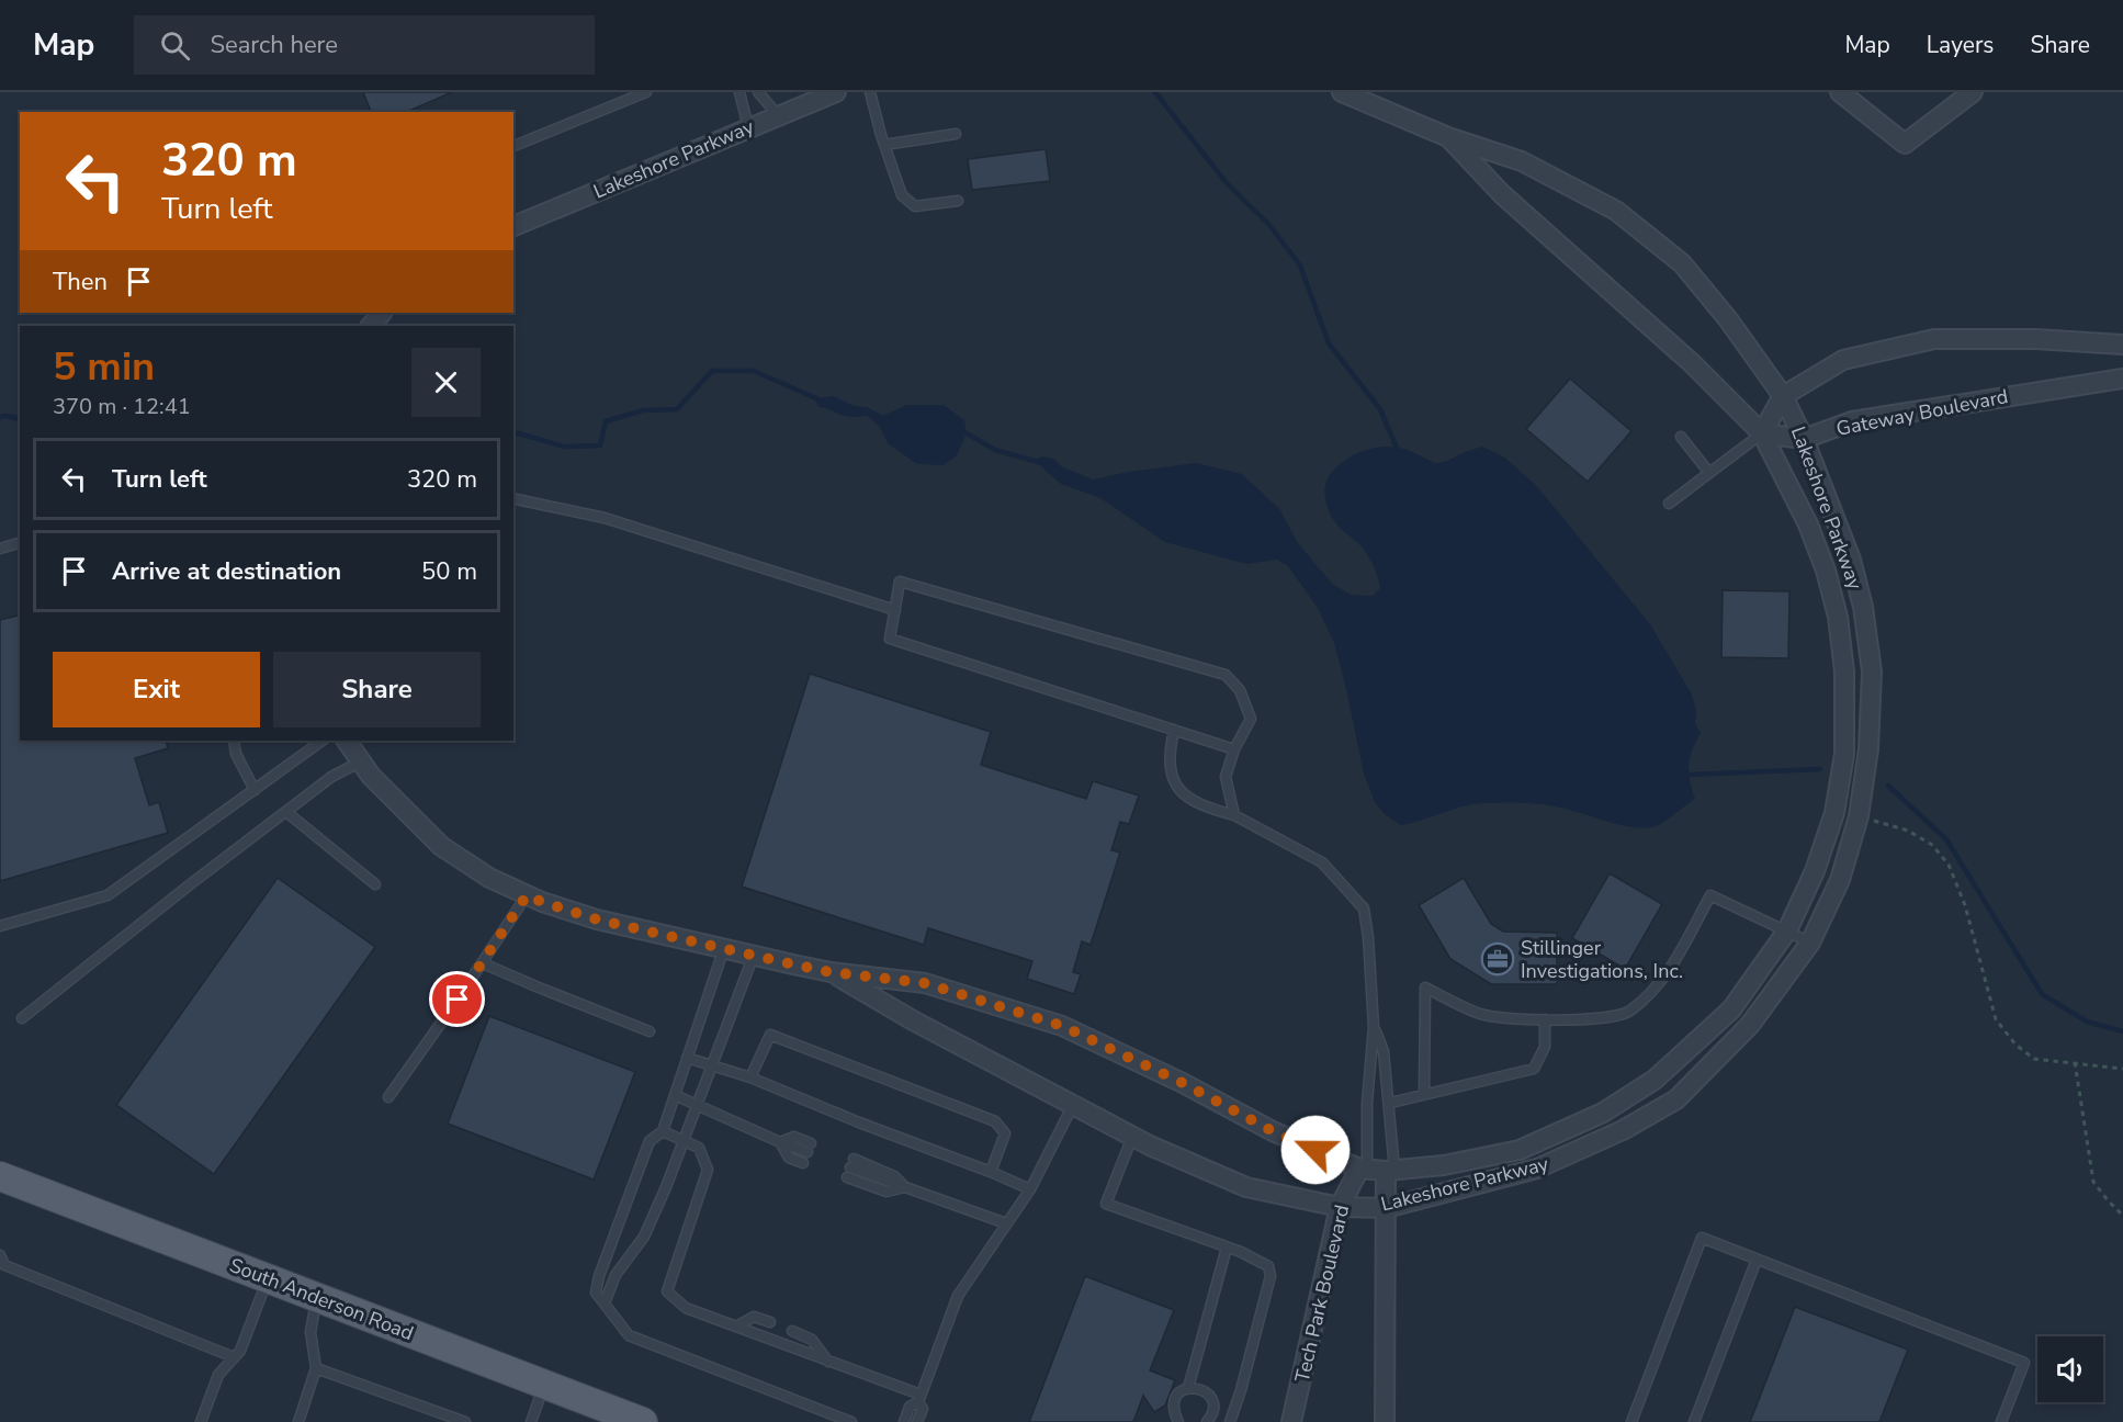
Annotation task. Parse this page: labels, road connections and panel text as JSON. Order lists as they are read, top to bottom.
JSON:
{
  "streets": {
    "main road": ["South Anderson Road"],
    "street": ["Lakeshore Parkway", "Gateway Boulevard", "Tech Park Boulevard"]
  },
  "crossings": [
    ["Lakeshore Parkway", "Gateway Boulevard"],
    ["Lakeshore Parkway", "Tech Park Boulevard"]
  ],
  "places": {
    "office": ["Stillinger Investigations, Inc."]
  },
  "page": {
    "header": "Map",
    "search": "Search here",
    "nav": ["Map", "Layers", "Share"],
    "turn": ["320 m", "Turn left"],
    "then": "Then",
    "heading": ["5 min", "370 m · 12:41"],
    "list": [
      {
        "name": "Turn left",
        "value": "320 m"
      },
      {
        "name": "Arrive at destination",
        "value": "50 m"
      }
    ],
    "buttons": ["Exit", "Share"]
  }
}
